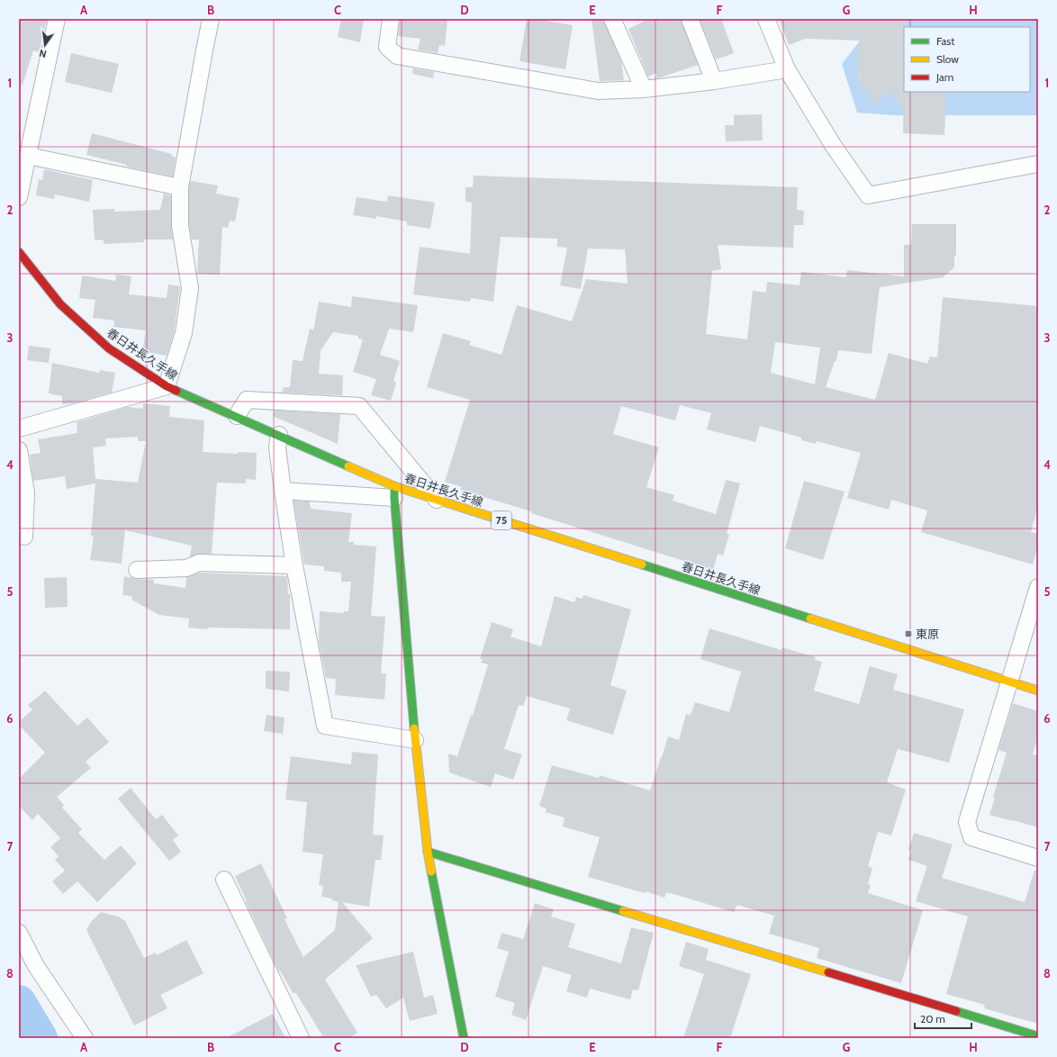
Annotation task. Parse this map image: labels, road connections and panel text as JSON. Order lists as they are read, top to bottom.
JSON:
{
  "streets": {
    "street": ["春日井長久手線", "75"]
  },
  "places": {
    "transit": ["東原"]
  },
  "legend": ["Fast", "Slow", "Jam"],
  "scale_bar": "20 m",
  "north": "bottom",
  "grid": {
    "columns": [
      "A",
      "B",
      "C",
      "D",
      "E",
      "F",
      "G",
      "H"
    ],
    "rows": [
      "1",
      "2",
      "3",
      "4",
      "5",
      "6",
      "7",
      "8"
    ]
  }
}
